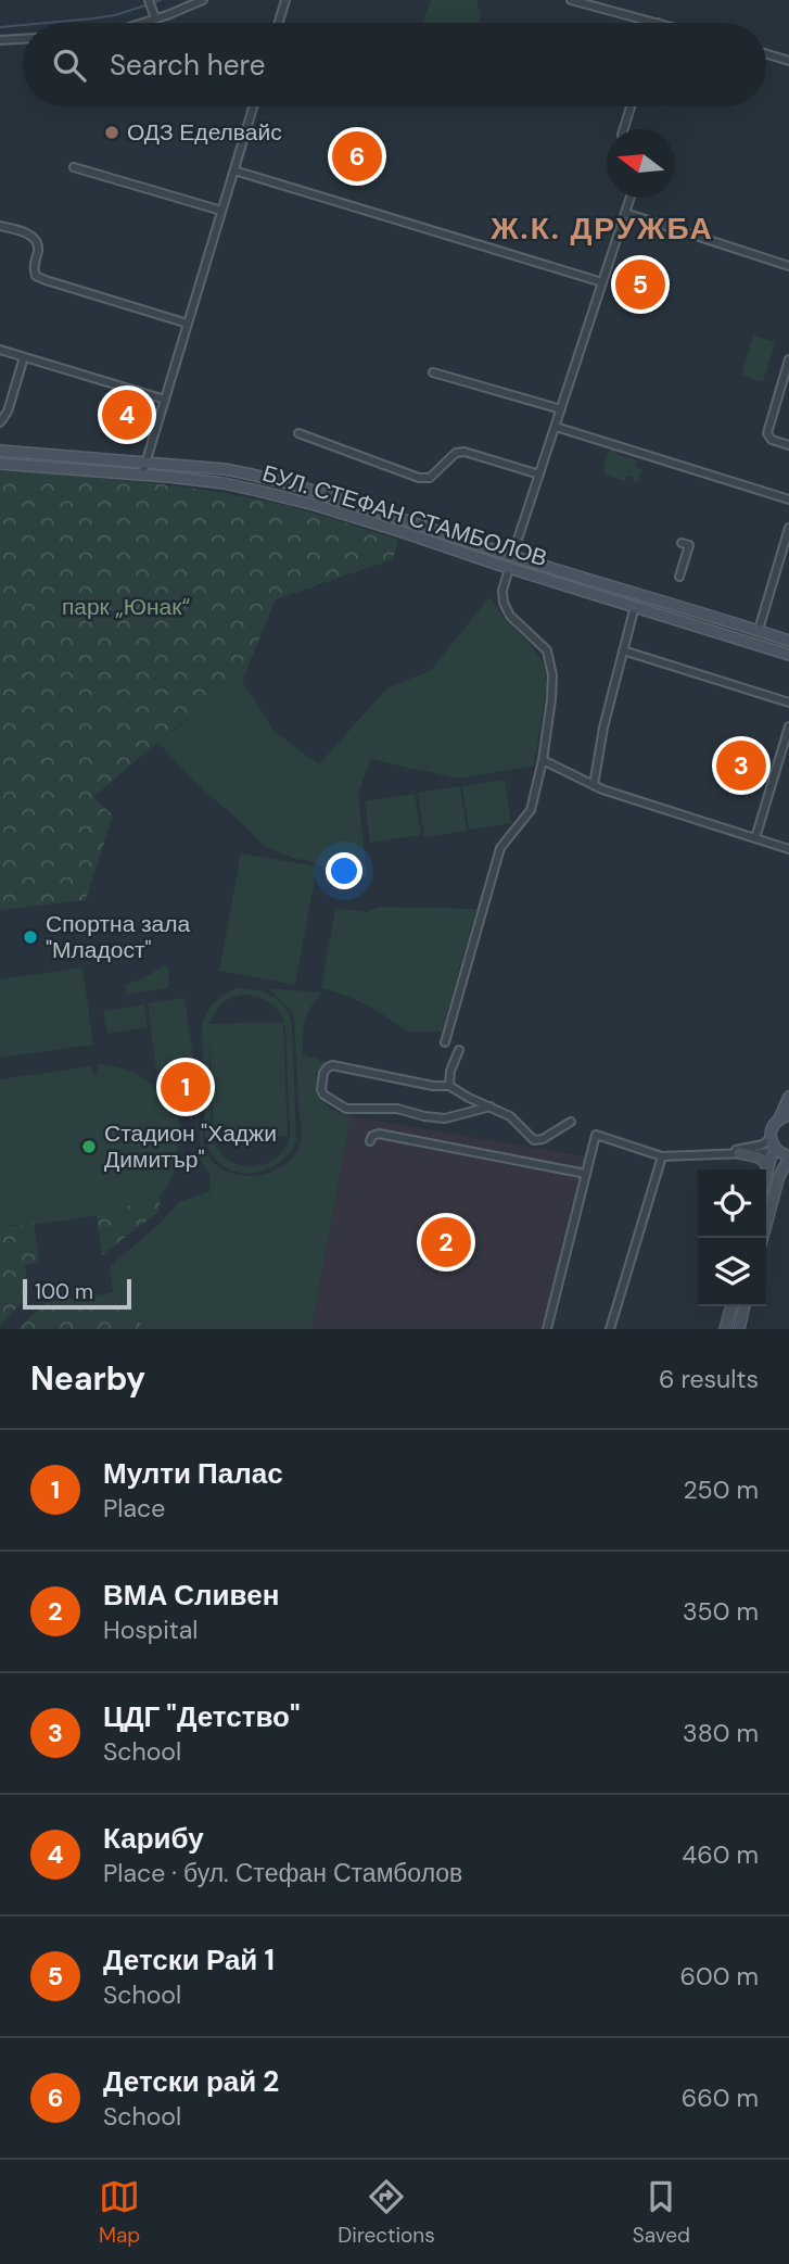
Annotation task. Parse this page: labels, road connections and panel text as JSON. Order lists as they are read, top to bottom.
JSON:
{
  "streets": {
    "main road": ["БУЛ. СТЕФАН СТАМБОЛОВ"]
  },
  "districts": ["Ж.К. ДРУЖБА"],
  "parks": ["парк „Юнак“"],
  "places": ["ОДЗ Еделвайс", "Спортна зала \"Младост\"", "Стадион \"Хаджи Димитър\""],
  "scale_bar": "100 m",
  "north": "left",
  "page": {
    "search": "Search here",
    "pins": [
      "6",
      "5",
      "4",
      "3",
      "1",
      "2"
    ],
    "scale": "100 m",
    "heading": ["Nearby", "6 results"],
    "list": [
      {
        "mark": "1",
        "name": "Мулти Палас",
        "note": "Place",
        "value": "250 m"
      },
      {
        "mark": "2",
        "name": "ВМА Сливен",
        "note": "Hospital",
        "value": "350 m"
      },
      {
        "mark": "3",
        "name": "ЦДГ \"Детство\"",
        "note": "School",
        "value": "380 m"
      },
      {
        "mark": "4",
        "name": "Карибу",
        "note": "Place · бул. Стефан Стамболов",
        "value": "460 m"
      },
      {
        "mark": "5",
        "name": "Детски Рай 1",
        "note": "School",
        "value": "600 m"
      },
      {
        "mark": "6",
        "name": "Детски рай 2",
        "note": "School",
        "value": "660 m"
      }
    ],
    "nav": ["Map", "Directions", "Saved"]
  }
}
